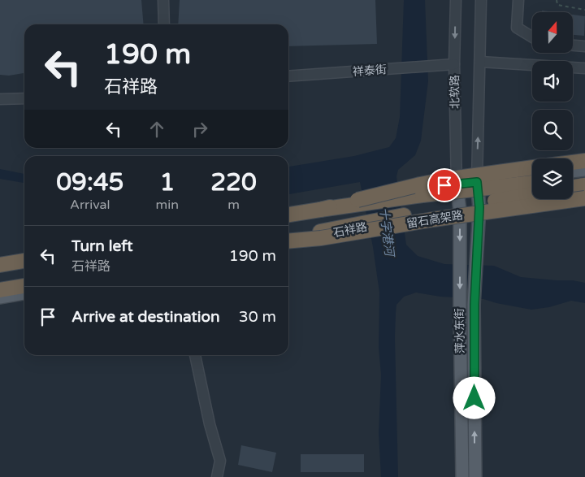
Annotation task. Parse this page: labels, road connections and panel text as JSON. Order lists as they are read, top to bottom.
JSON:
{
  "streets": {
    "highway": ["留石高架路"],
    "main road": ["石祥路", "萍水东街"],
    "street": ["祥泰街", "北软路"]
  },
  "crossings": [
    ["祥泰街", "北软路"],
    ["北软路", "萍水东街"],
    ["石祥路", "萍水东街"]
  ],
  "water": ["十字港河"],
  "north": "top",
  "page": {
    "turn": ["190 m", "石祥路"],
    "eta": [
      "09:45",
      "Arrival",
      "1",
      "min",
      "220",
      "m"
    ],
    "list": [
      {
        "name": "Turn left",
        "note": "石祥路",
        "value": "190 m"
      },
      {
        "name": "Arrive at destination",
        "value": "30 m"
      }
    ]
  }
}
